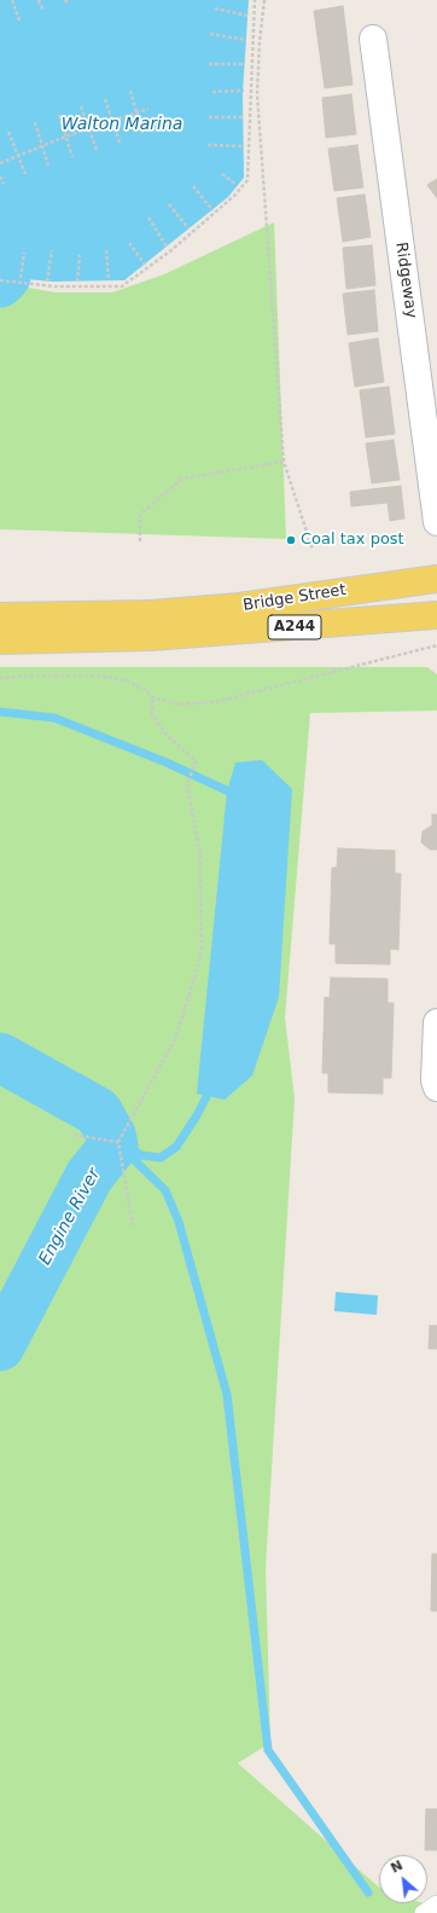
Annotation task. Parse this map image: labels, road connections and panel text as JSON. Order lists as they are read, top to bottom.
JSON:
{
  "streets": {
    "main road": ["Bridge Street", "A244"],
    "street": ["Ridgeway"]
  },
  "crossings": [
    ["Bridge Street", "A244"]
  ],
  "water": ["Walton Marina", "Engine River"],
  "places": ["Coal tax post"],
  "north": "top left"
}
